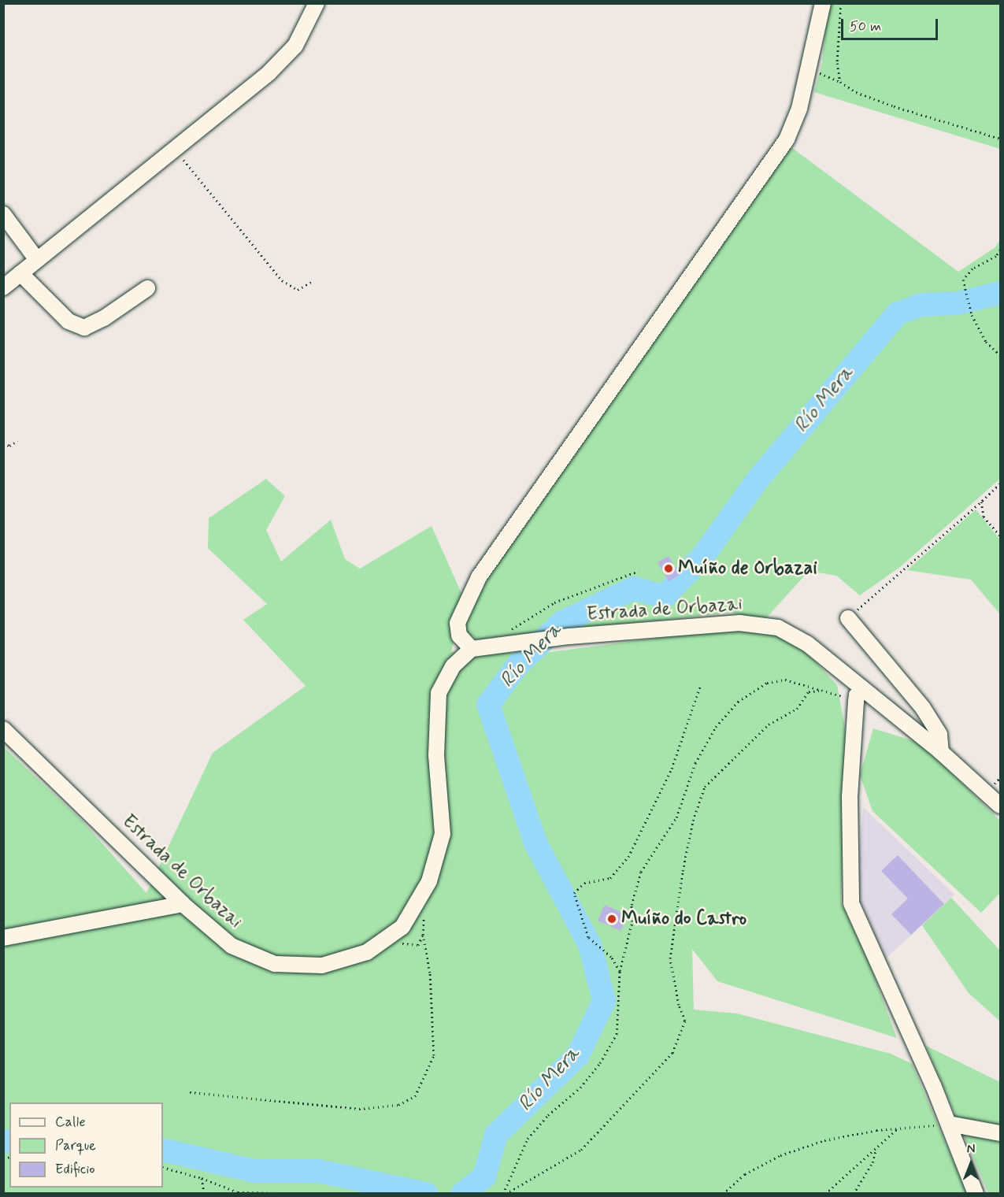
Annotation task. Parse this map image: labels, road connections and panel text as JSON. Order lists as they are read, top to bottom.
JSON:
{
  "streets": {
    "street": ["Estrada de Orbazai"]
  },
  "water": ["Río Mera"],
  "places": ["Muíño de Orbazai", "Muíño do Castro"],
  "legend": ["Calle", "Parque", "Edificio"],
  "scale_bar": "50 m",
  "north": "top"
}
